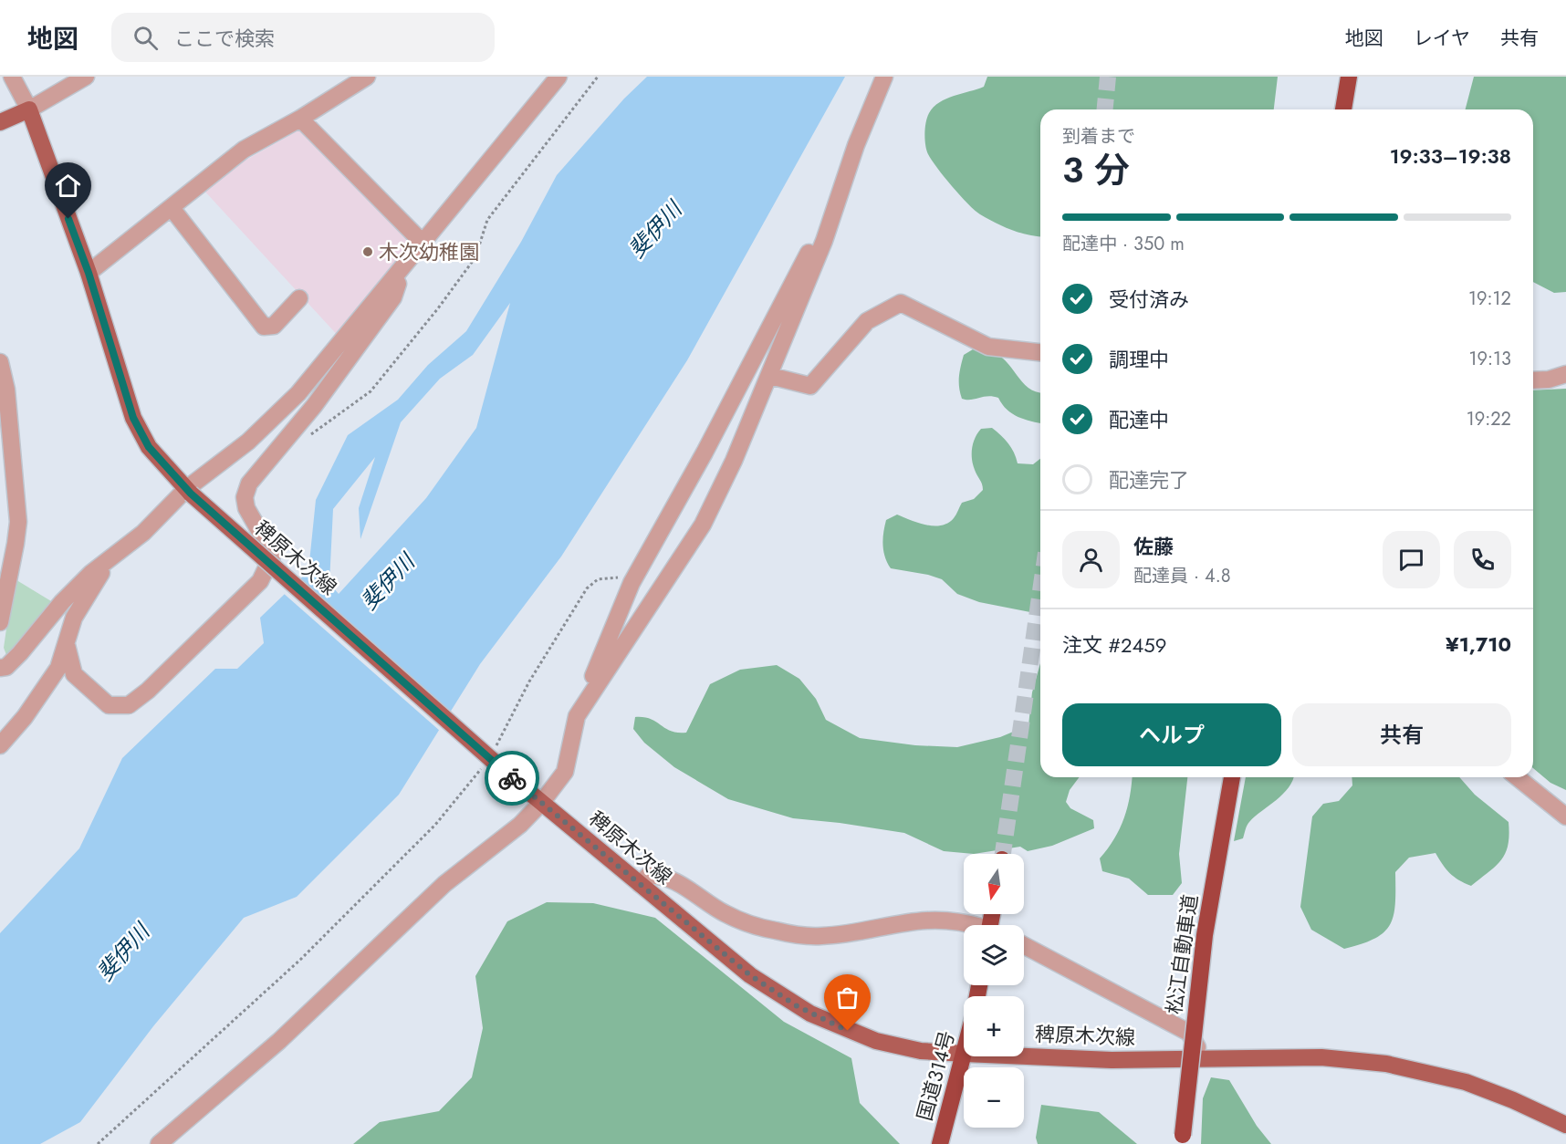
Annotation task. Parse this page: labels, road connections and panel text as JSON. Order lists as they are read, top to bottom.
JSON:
{
  "streets": {
    "highway": ["松江自動車道", "国道314号"],
    "main road": ["稗原木次線"]
  },
  "water": ["斐伊川"],
  "places": ["木次幼稚園"],
  "north": "bottom",
  "page": {
    "header": "地図",
    "search": "ここで検索",
    "nav": ["地図", "レイヤ", "共有"],
    "heading": ["3 分", "到着まで", "19:33–19:38"],
    "panel": [
      "佐藤",
      "配達員 · 4.8",
      "注文 #2459",
      "¥1,710"
    ],
    "bar": "配達中 · 350 m",
    "list": [
      ["受付済み", "19:12"],
      ["調理中", "19:13"],
      ["配達中", "19:22"],
      "配達完了"
    ],
    "buttons": ["ヘルプ", "共有"],
    "map_buttons": ["+", "−"]
  }
}
